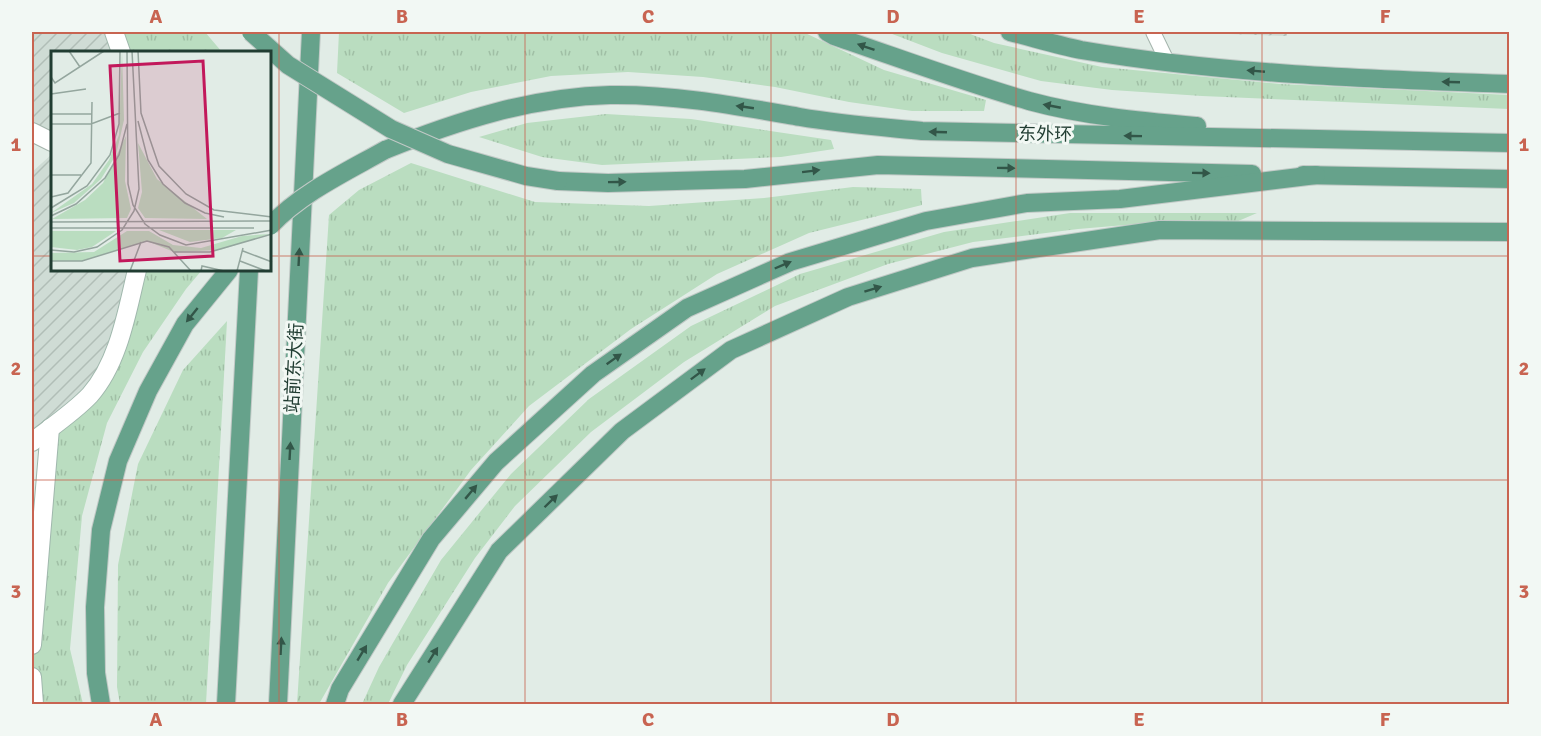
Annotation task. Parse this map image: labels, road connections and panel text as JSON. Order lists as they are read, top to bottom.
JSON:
{
  "streets": {
    "main road": ["东外环", "站前东大街"]
  },
  "grid": {
    "columns": [
      "A",
      "B",
      "C",
      "D",
      "E",
      "F"
    ],
    "rows": ["1", "2", "3"]
  }
}
